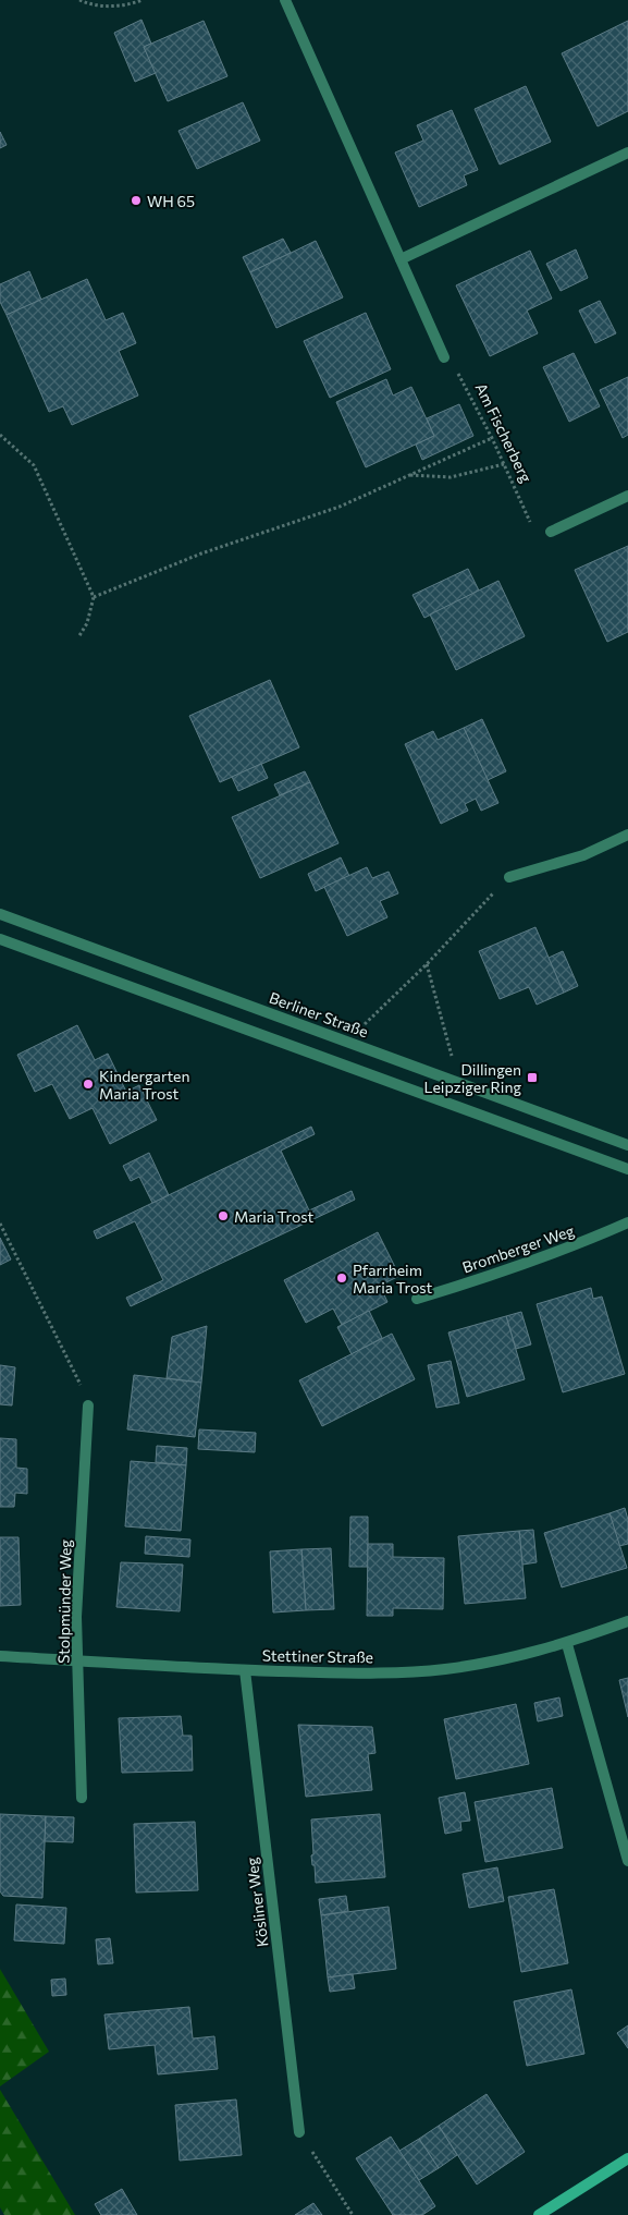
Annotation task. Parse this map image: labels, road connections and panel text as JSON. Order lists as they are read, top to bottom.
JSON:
{
  "streets": {
    "street": [
      "Berliner Straße",
      "Bromberger Weg",
      "Stolpmünder Weg",
      "Stettiner Straße",
      "Kösliner Weg"
    ],
    "path": ["Am Fischerberg"]
  },
  "crossings": [
    ["Stolpmünder Weg", "Stettiner Straße"],
    ["Stettiner Straße", "Kösliner Weg"]
  ],
  "places": {
    "other": [
      "WH 65",
      "Kindergarten Maria Trost",
      "Maria Trost",
      "Pfarrheim Maria Trost"
    ],
    "transit": ["Dillingen Leipziger Ring"]
  }
}
